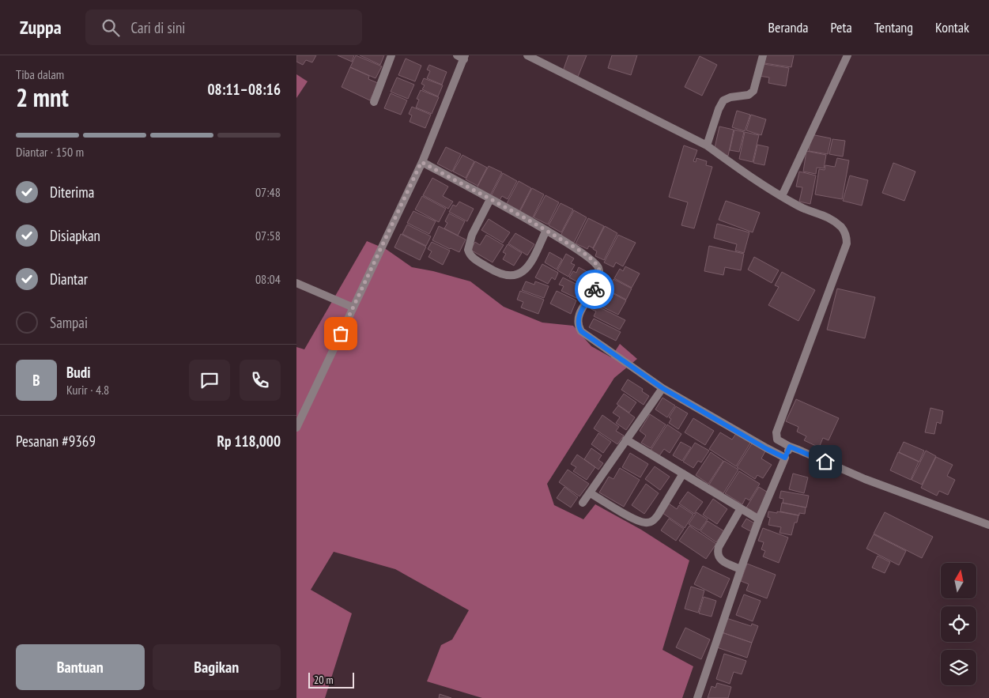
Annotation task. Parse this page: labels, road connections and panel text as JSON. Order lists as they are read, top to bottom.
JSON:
{
  "scale_bar": "20 m",
  "north": "top",
  "page": {
    "header": "Zuppa",
    "search": "Cari di sini",
    "nav": [
      "Beranda",
      "Peta",
      "Tentang",
      "Kontak"
    ],
    "heading": ["2 mnt", "Tiba dalam", "08:11–08:16"],
    "panel": [
      "Budi",
      "Kurir · 4.8",
      "Pesanan #9369",
      "Rp 118,000"
    ],
    "bar": "Diantar · 150 m",
    "list": [
      ["Diterima", "07:48"],
      ["Disiapkan", "07:58"],
      ["Diantar", "08:04"],
      "Sampai"
    ],
    "round": "B",
    "buttons": ["Bantuan", "Bagikan"],
    "scale": "20 m"
  }
}
